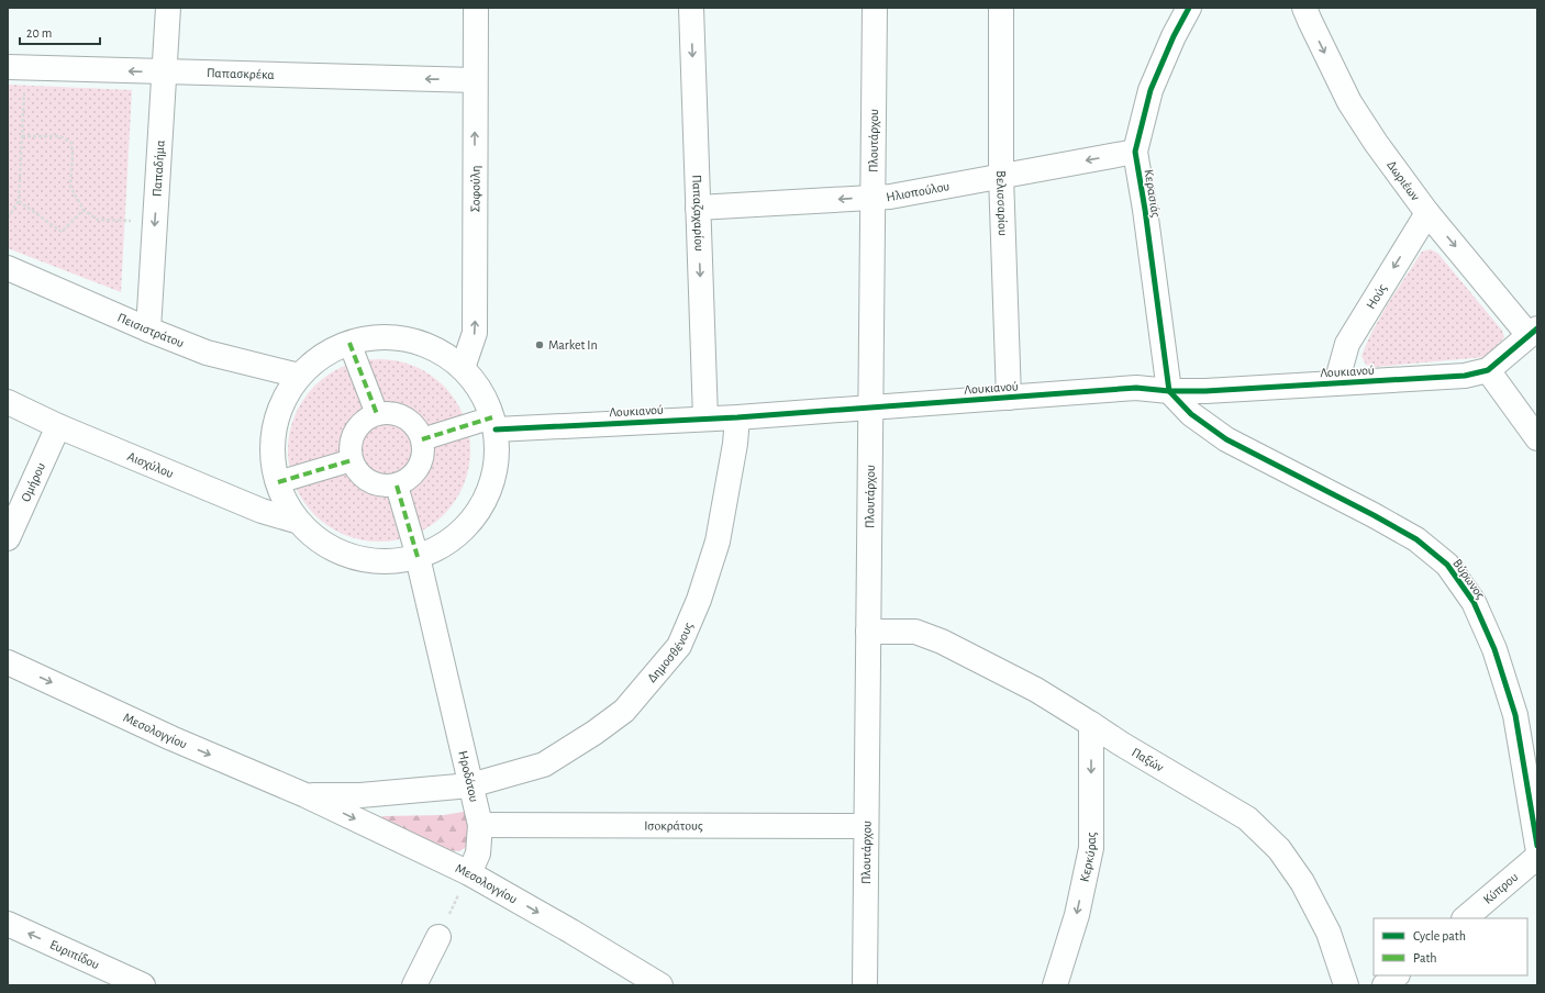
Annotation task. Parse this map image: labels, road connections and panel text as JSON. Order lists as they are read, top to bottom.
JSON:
{
  "streets": {
    "street": [
      "Παπασκρέκα",
      "Πλουτάρχου",
      "Παπαδήμα",
      "Δωριέων",
      "Σοφούλη",
      "Ηλιοπούλου",
      "Κερασιάς",
      "Βελισσαρίου",
      "Παπαζαχαρίου",
      "Ηούς",
      "Πεισιστράτου",
      "Λουκιανού",
      "Αισχύλου",
      "Ομήρου",
      "Βύρωνος",
      "Δημοσθένους",
      "Μεσολογγίου",
      "Παξών",
      "Ηροδότου",
      "Ισοκράτους",
      "Κερκύρας",
      "Κύπρου",
      "Ευριπίδου"
    ]
  },
  "crossings": [
    ["Παπασκρέκα", "Παπαδήμα"],
    ["Παπασκρέκα", "Σοφούλη"],
    ["Πλουτάρχου", "Ηλιοπούλου"],
    ["Πλουτάρχου", "Λουκιανού"],
    ["Πλουτάρχου", "Παξών"],
    ["Πλουτάρχου", "Ισοκράτους"],
    ["Παπαδήμα", "Πεισιστράτου"],
    ["Δωριέων", "Ηούς"],
    ["Ηλιοπούλου", "Κερασιάς"],
    ["Ηλιοπούλου", "Βελισσαρίου"],
    ["Ηλιοπούλου", "Παπαζαχαρίου"],
    ["Κερασιάς", "Λουκιανού"],
    ["Κερασιάς", "Βύρωνος"],
    ["Βελισσαρίου", "Λουκιανού"],
    ["Παπαζαχαρίου", "Λουκιανού"],
    ["Ηούς", "Λουκιανού"],
    ["Λουκιανού", "Βύρωνος"],
    ["Λουκιανού", "Δημοσθένους"],
    ["Αισχύλου", "Ομήρου"],
    ["Δημοσθένους", "Μεσολογγίου"],
    ["Δημοσθένους", "Ηροδότου"],
    ["Μεσολογγίου", "Ηροδότου"],
    ["Παξών", "Κερκύρας"],
    ["Ηροδότου", "Ισοκράτους"]
  ],
  "one_way": [
    "Παπασκρέκα",
    "Παπαδήμα",
    "Δωριέων",
    "Σοφούλη",
    "Ηλιοπούλου",
    "Παπαζαχαρίου",
    "Μεσολογγίου",
    "Κερκύρας",
    "Ευριπίδου"
  ],
  "places": ["Market In"],
  "legend": ["Cycle path", "Path"],
  "scale_bar": "20 m"
}
